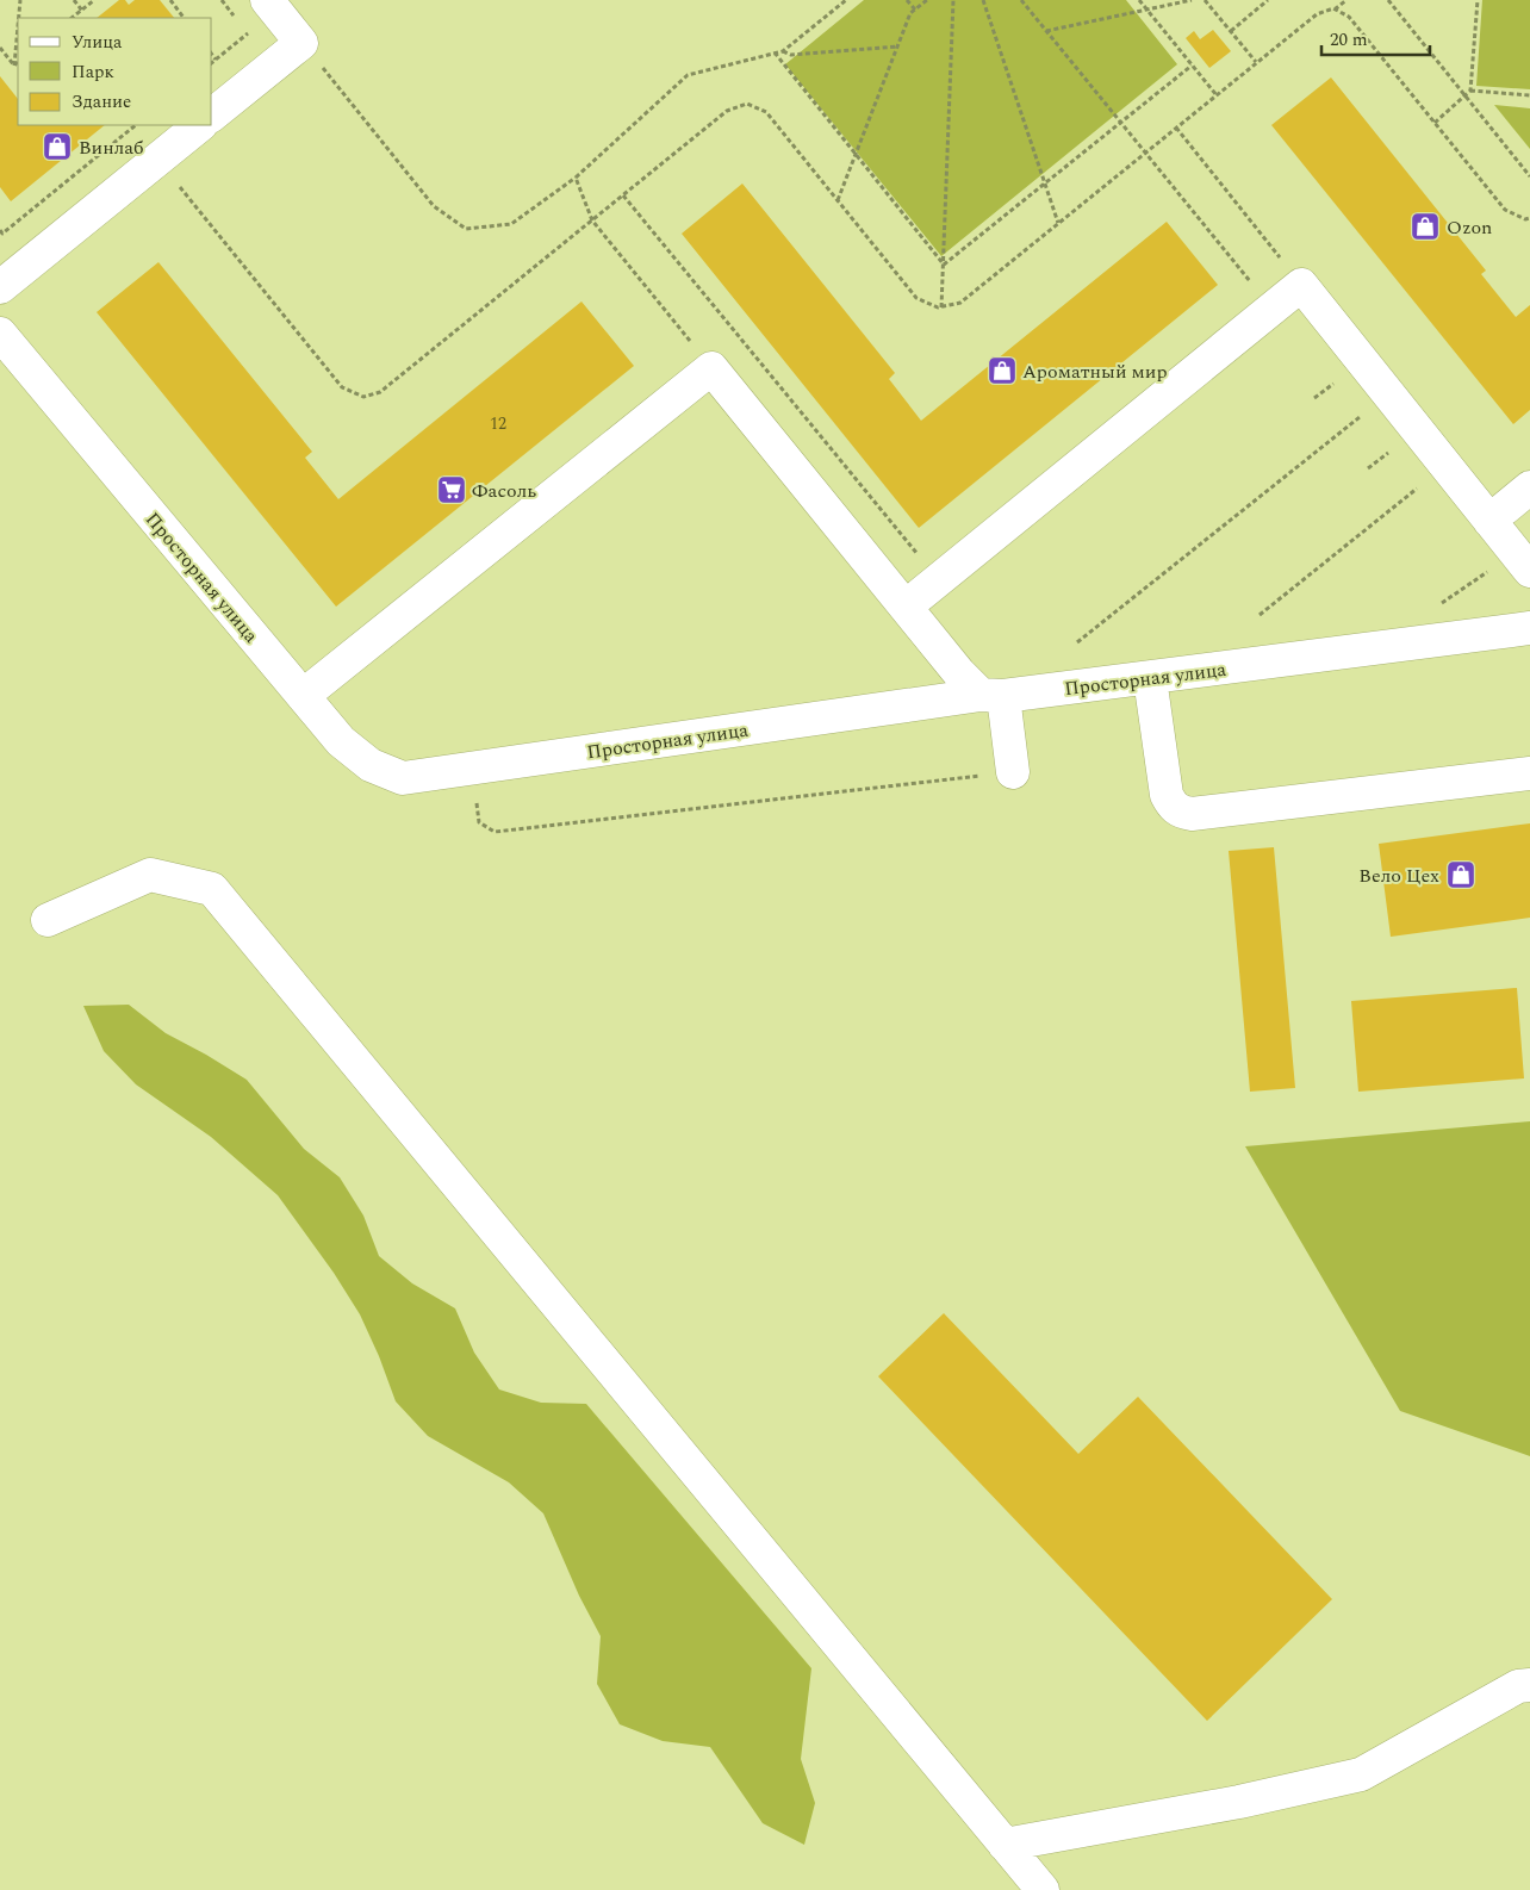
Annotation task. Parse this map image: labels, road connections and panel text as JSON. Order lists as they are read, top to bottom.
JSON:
{
  "streets": {
    "street": ["Просторная улица"]
  },
  "places": {
    "shop": [
      "Винлаб",
      "Ozon",
      "Ароматный мир",
      "Вело Цех"
    ],
    "supermarket": ["Фасоль"]
  },
  "house_numbers": ["12"],
  "legend": ["Улица", "Парк", "Здание"],
  "scale_bar": "20 m"
}
